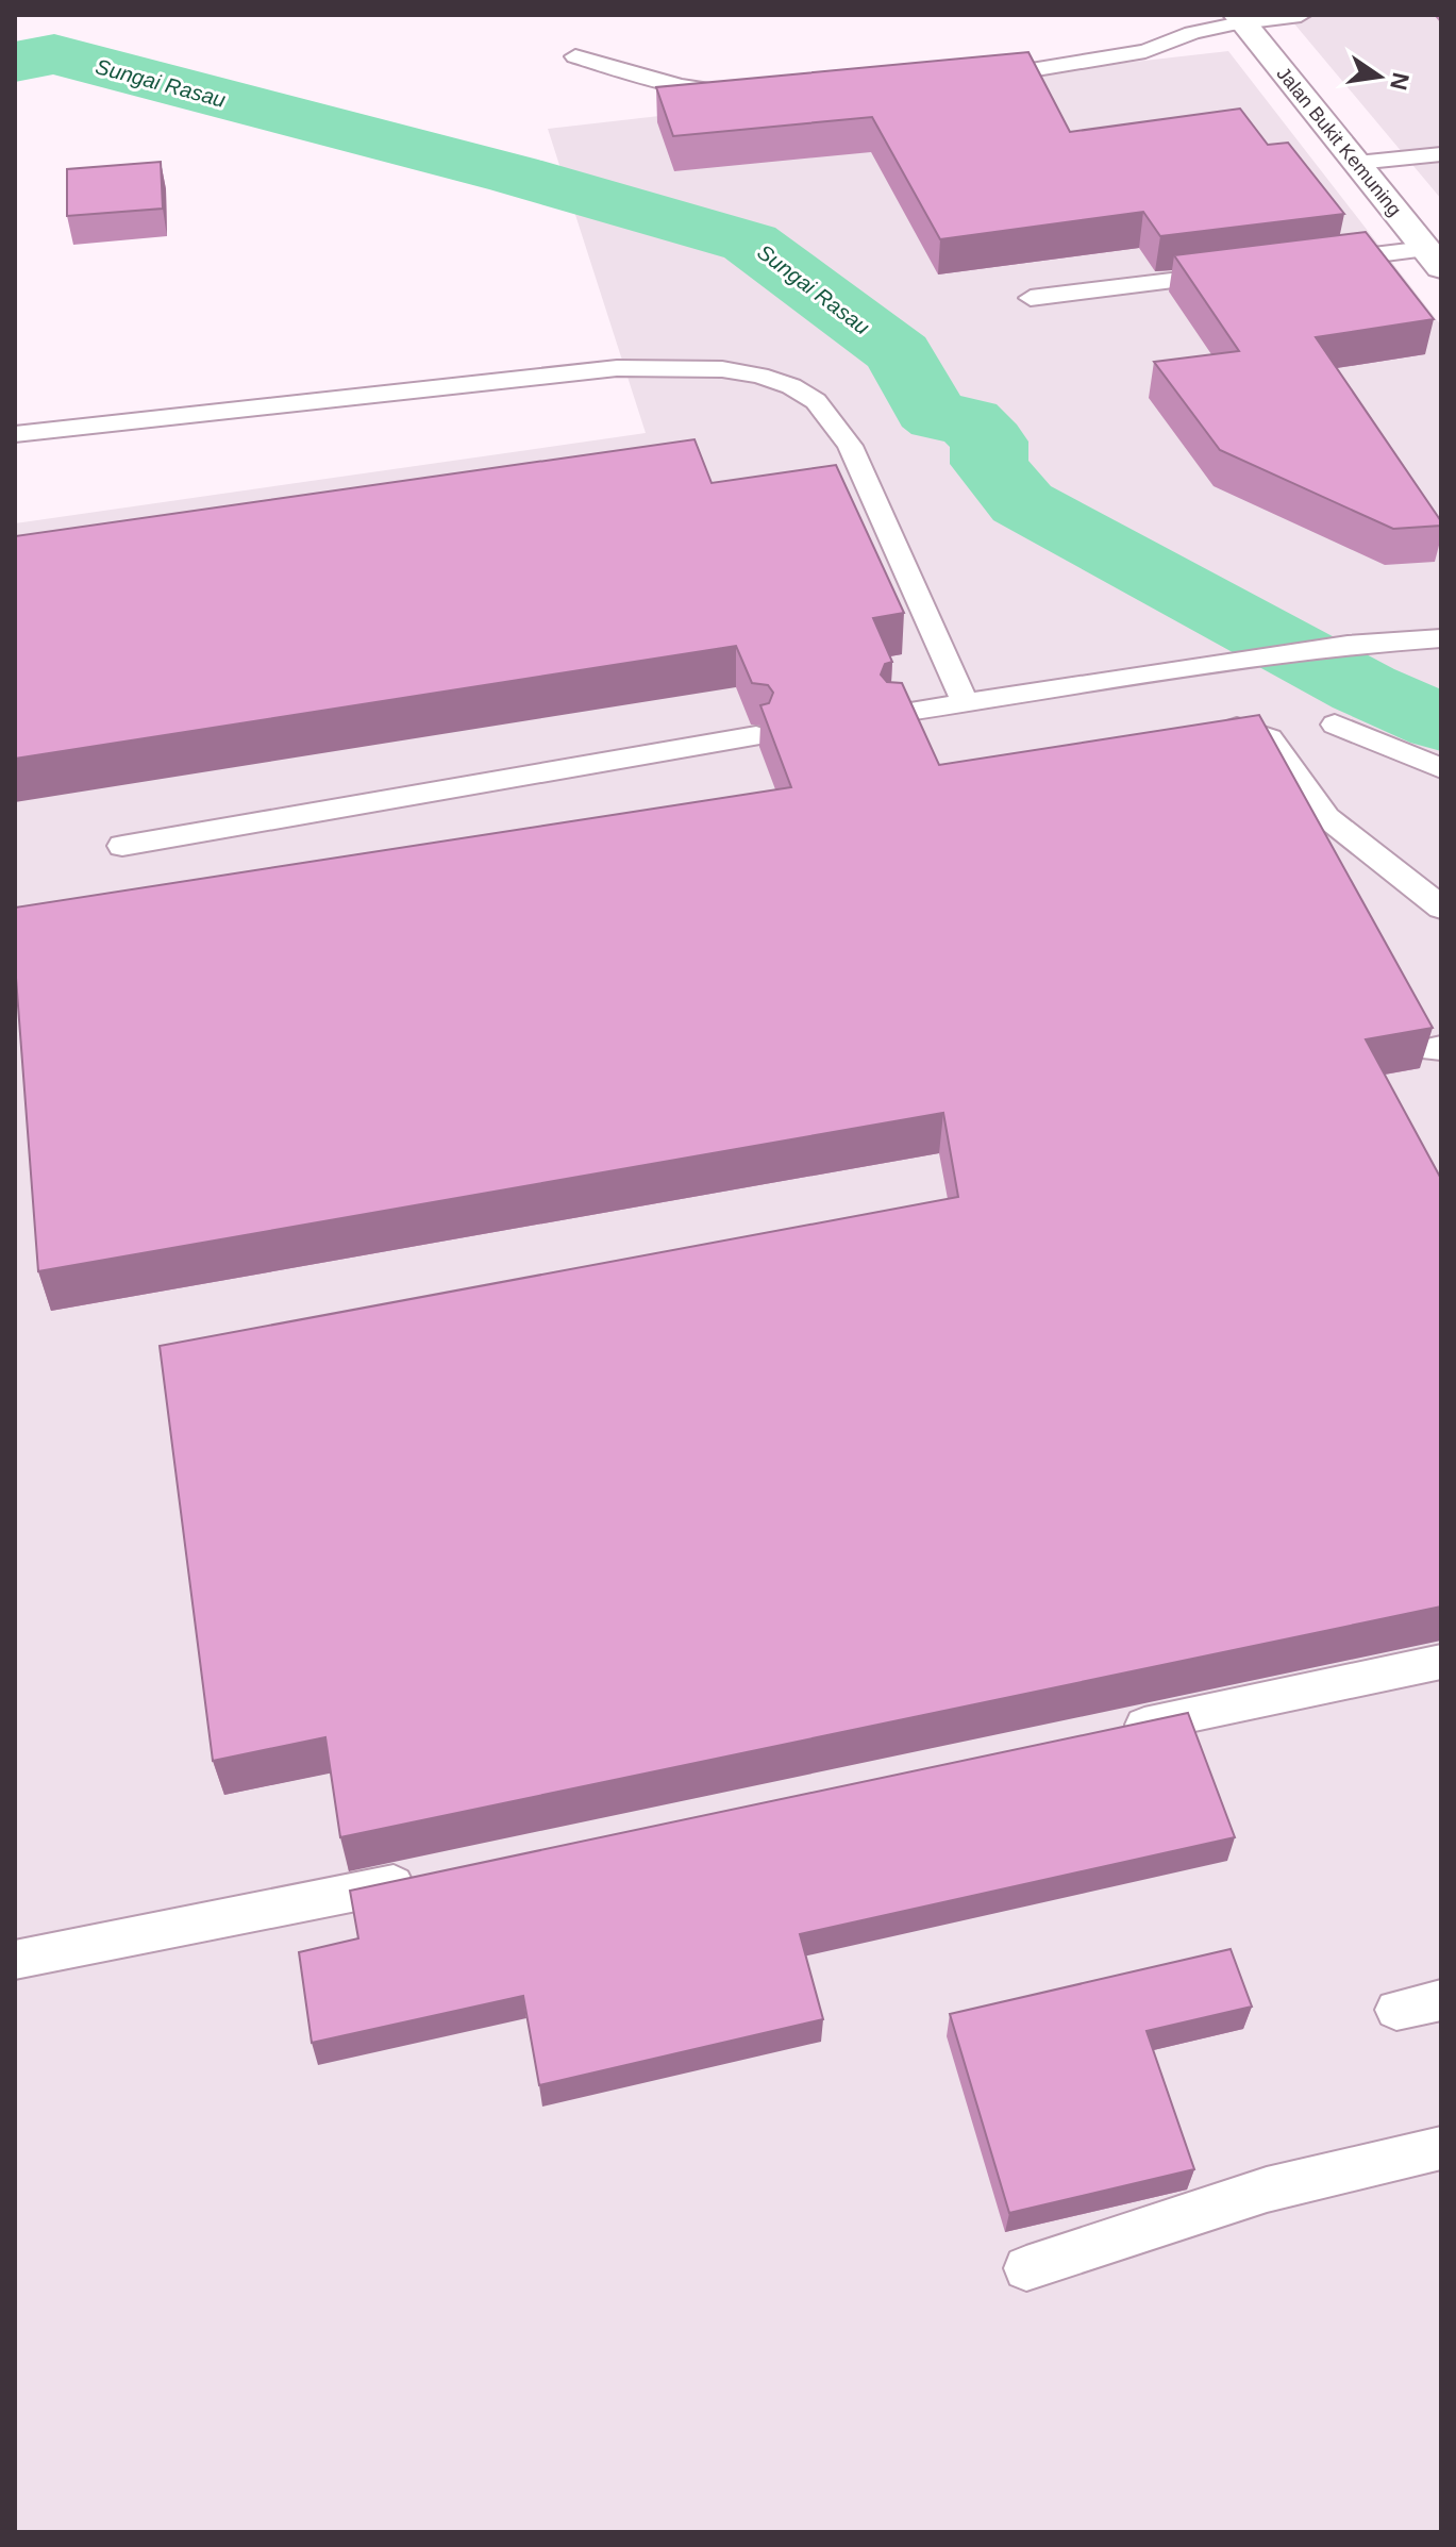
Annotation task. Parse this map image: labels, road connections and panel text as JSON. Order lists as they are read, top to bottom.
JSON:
{
  "streets": {
    "main road": ["Jalan Bukit Kemuning"]
  },
  "water": ["Sungai Rasau"],
  "north": "right"
}
